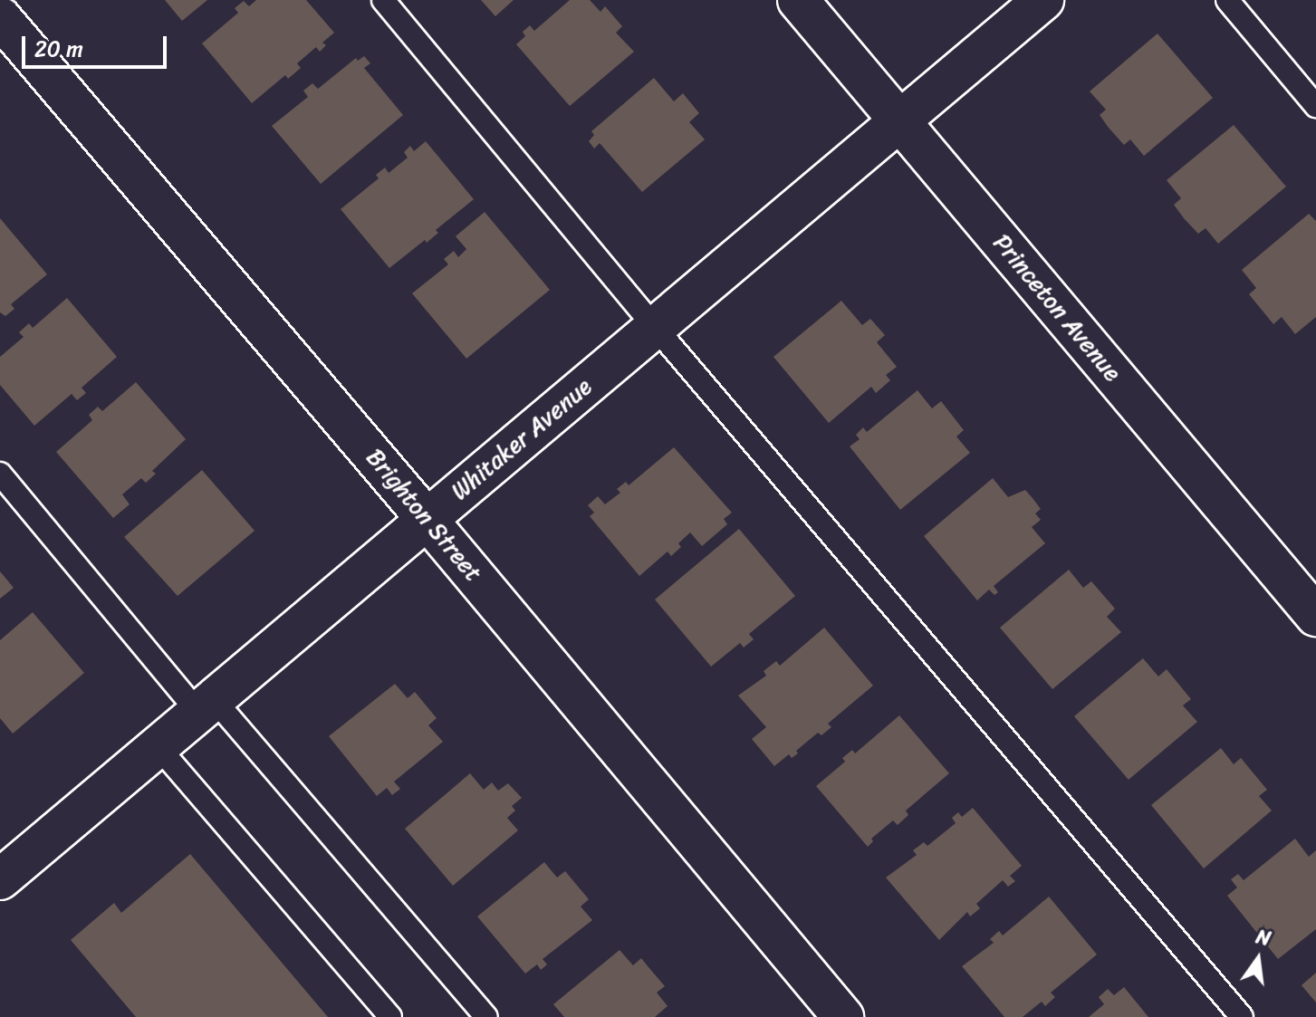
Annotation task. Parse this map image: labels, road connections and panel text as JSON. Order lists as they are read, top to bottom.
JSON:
{
  "streets": {
    "street": ["Princeton Avenue", "Whitaker Avenue", "Brighton Street"]
  },
  "crossings": [
    ["Princeton Avenue", "Whitaker Avenue"],
    ["Whitaker Avenue", "Brighton Street"]
  ],
  "scale_bar": "20 m",
  "north": "top"
}
